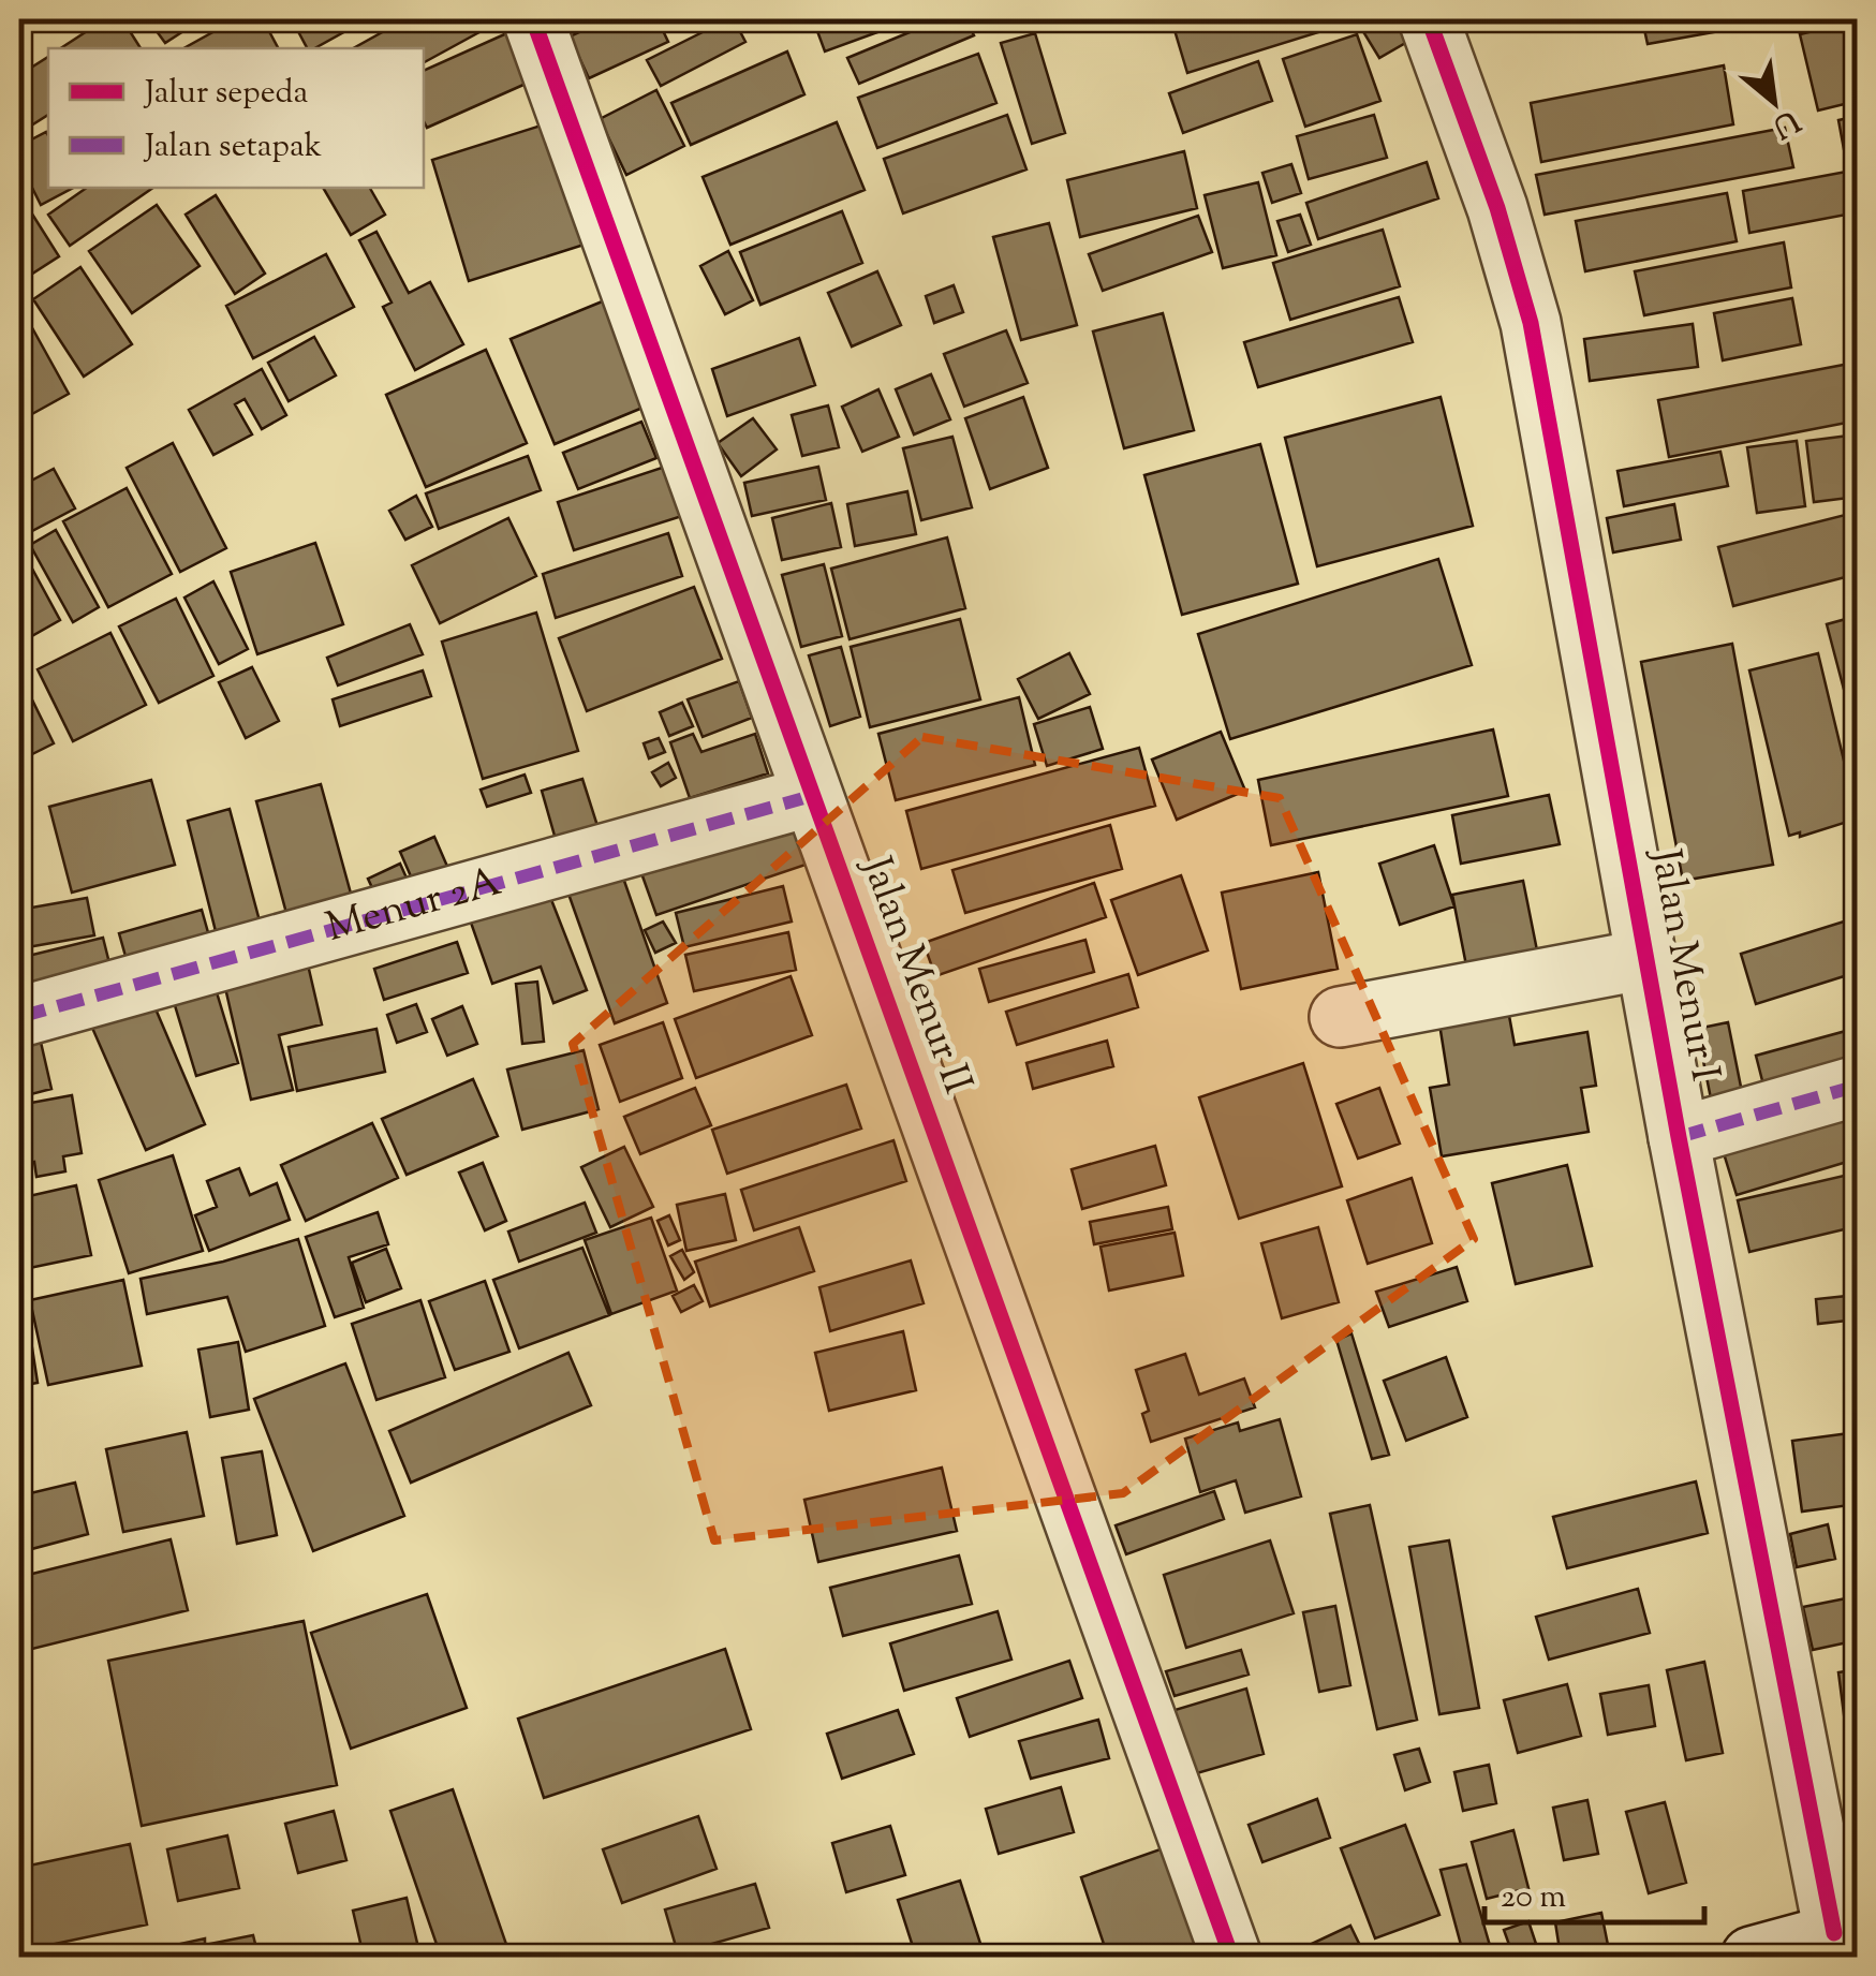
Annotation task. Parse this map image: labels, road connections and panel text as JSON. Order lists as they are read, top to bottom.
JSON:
{
  "streets": {
    "street": ["Menur 2A", "Jalan Menur I", "Jalan Menur II"]
  },
  "crossings": [
    ["Menur 2A", "Jalan Menur II"]
  ],
  "legend": ["Jalur sepeda", "Jalan setapak"],
  "scale_bar": "20 m",
  "north": "bottom right"
}
